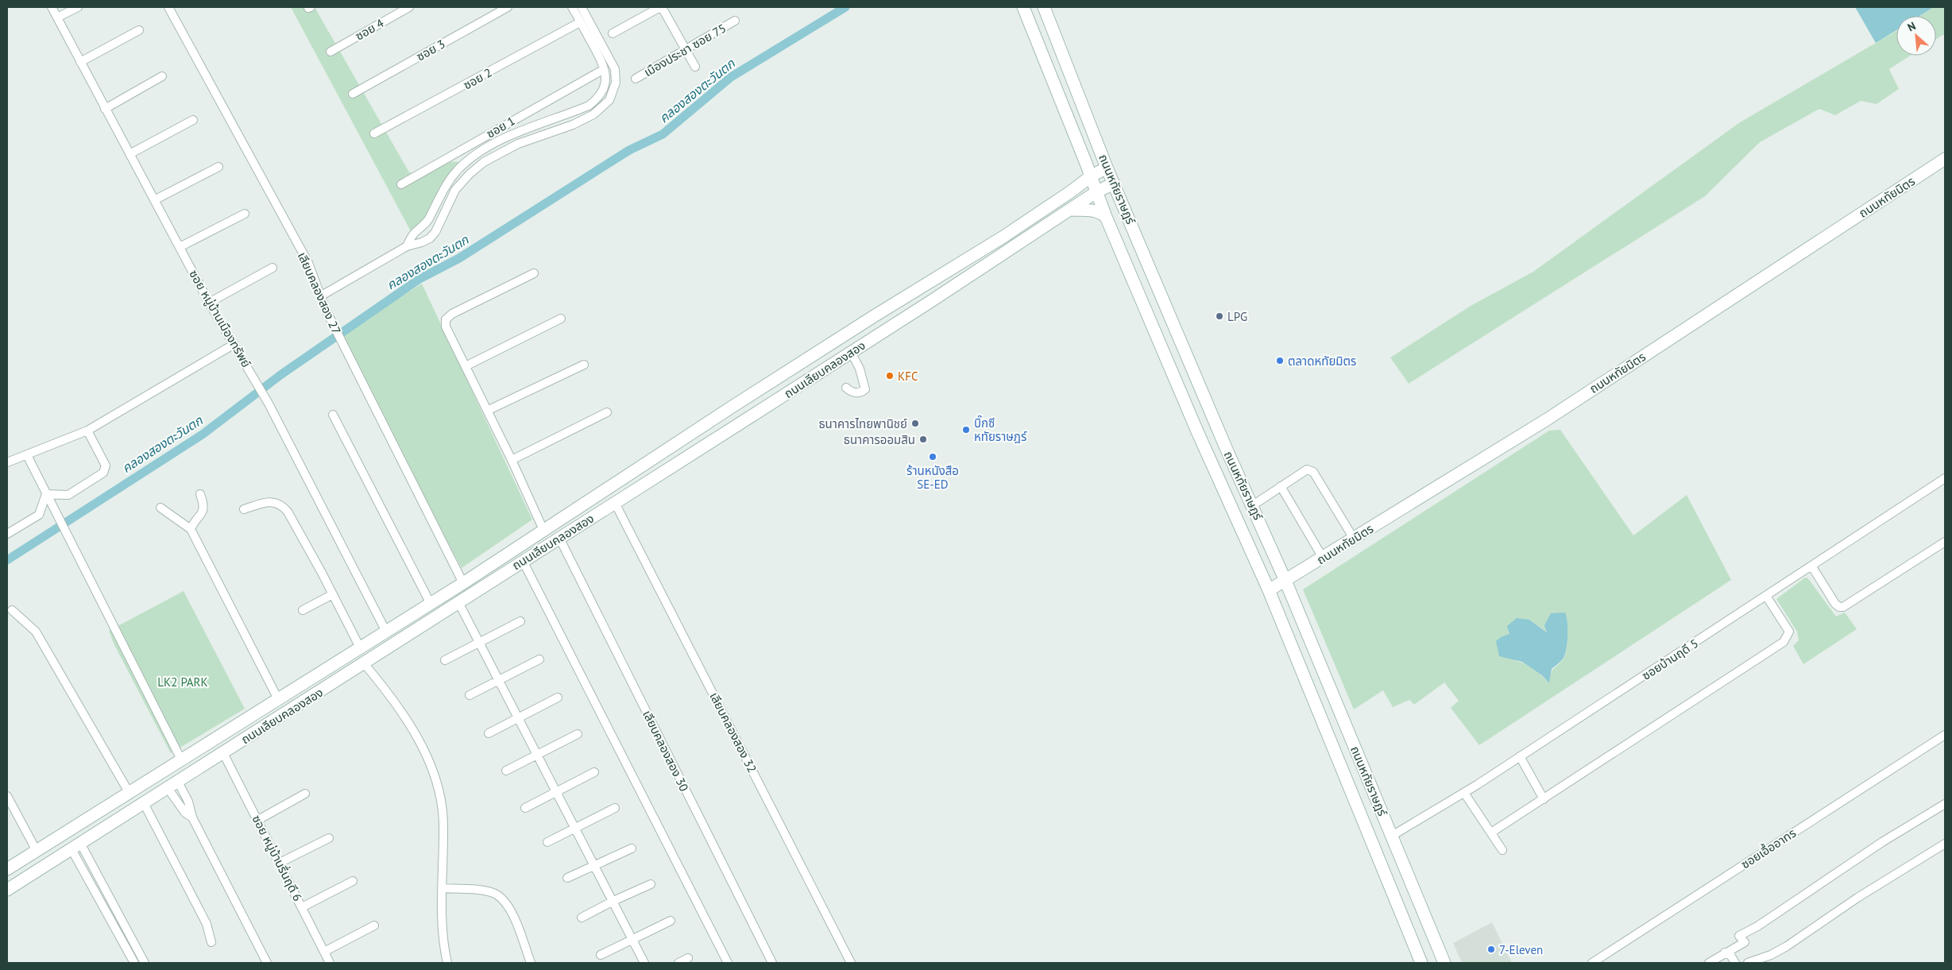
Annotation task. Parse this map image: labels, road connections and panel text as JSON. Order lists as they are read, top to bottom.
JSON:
{
  "streets": {
    "main road": ["ถนนหทัยราษฎร์", "ถนนหทัยมิตร", "ถนนเลียบคลองสอง"],
    "street": [
      "ซอย 4",
      "ซอย 3",
      "เมืองประชา ซอย 75",
      "ซอย 2",
      "ซอย 1",
      "เลียบคลองสอง 27",
      "ซอย หมู่บ้านเมืองทรัพย์",
      "ซอยบ้านฤดี 5",
      "เลียบคลองสอง 32",
      "เลียบคลองสอง 30",
      "ซอยเอื้ออาทร",
      "ซอย หมู่บ้านรื่นฤดี 6"
    ]
  },
  "crossings": [
    ["ถนนหทัยราษฎร์", "ถนนหทัยมิตร"],
    ["ถนนหทัยราษฎร์", "ถนนเลียบคลองสอง"],
    ["ถนนหทัยราษฎร์", "ซอยบ้านฤดี 5"],
    ["เลียบคลองสอง 27", "ถนนเลียบคลองสอง"],
    ["ซอย หมู่บ้านเมืองทรัพย์", "ถนนเลียบคลองสอง"],
    ["ถนนเลียบคลองสอง", "เลียบคลองสอง 32"],
    ["ถนนเลียบคลองสอง", "เลียบคลองสอง 30"],
    ["ถนนเลียบคลองสอง", "ซอย หมู่บ้านรื่นฤดี 6"]
  ],
  "water": ["คลองสองตะวันตก"],
  "parks": ["LK2 PARK"],
  "places": [
    "LPG",
    "ตลาดหทัยมิตร",
    "KFC",
    "ธนาคารไทยพานิชย์",
    "บิ๊กซี หทัยราษฎร์",
    "ธนาคารออมสิน",
    "ร้านหนังสือ SE-ED",
    "7-Eleven"
  ],
  "north": "top left"
}
